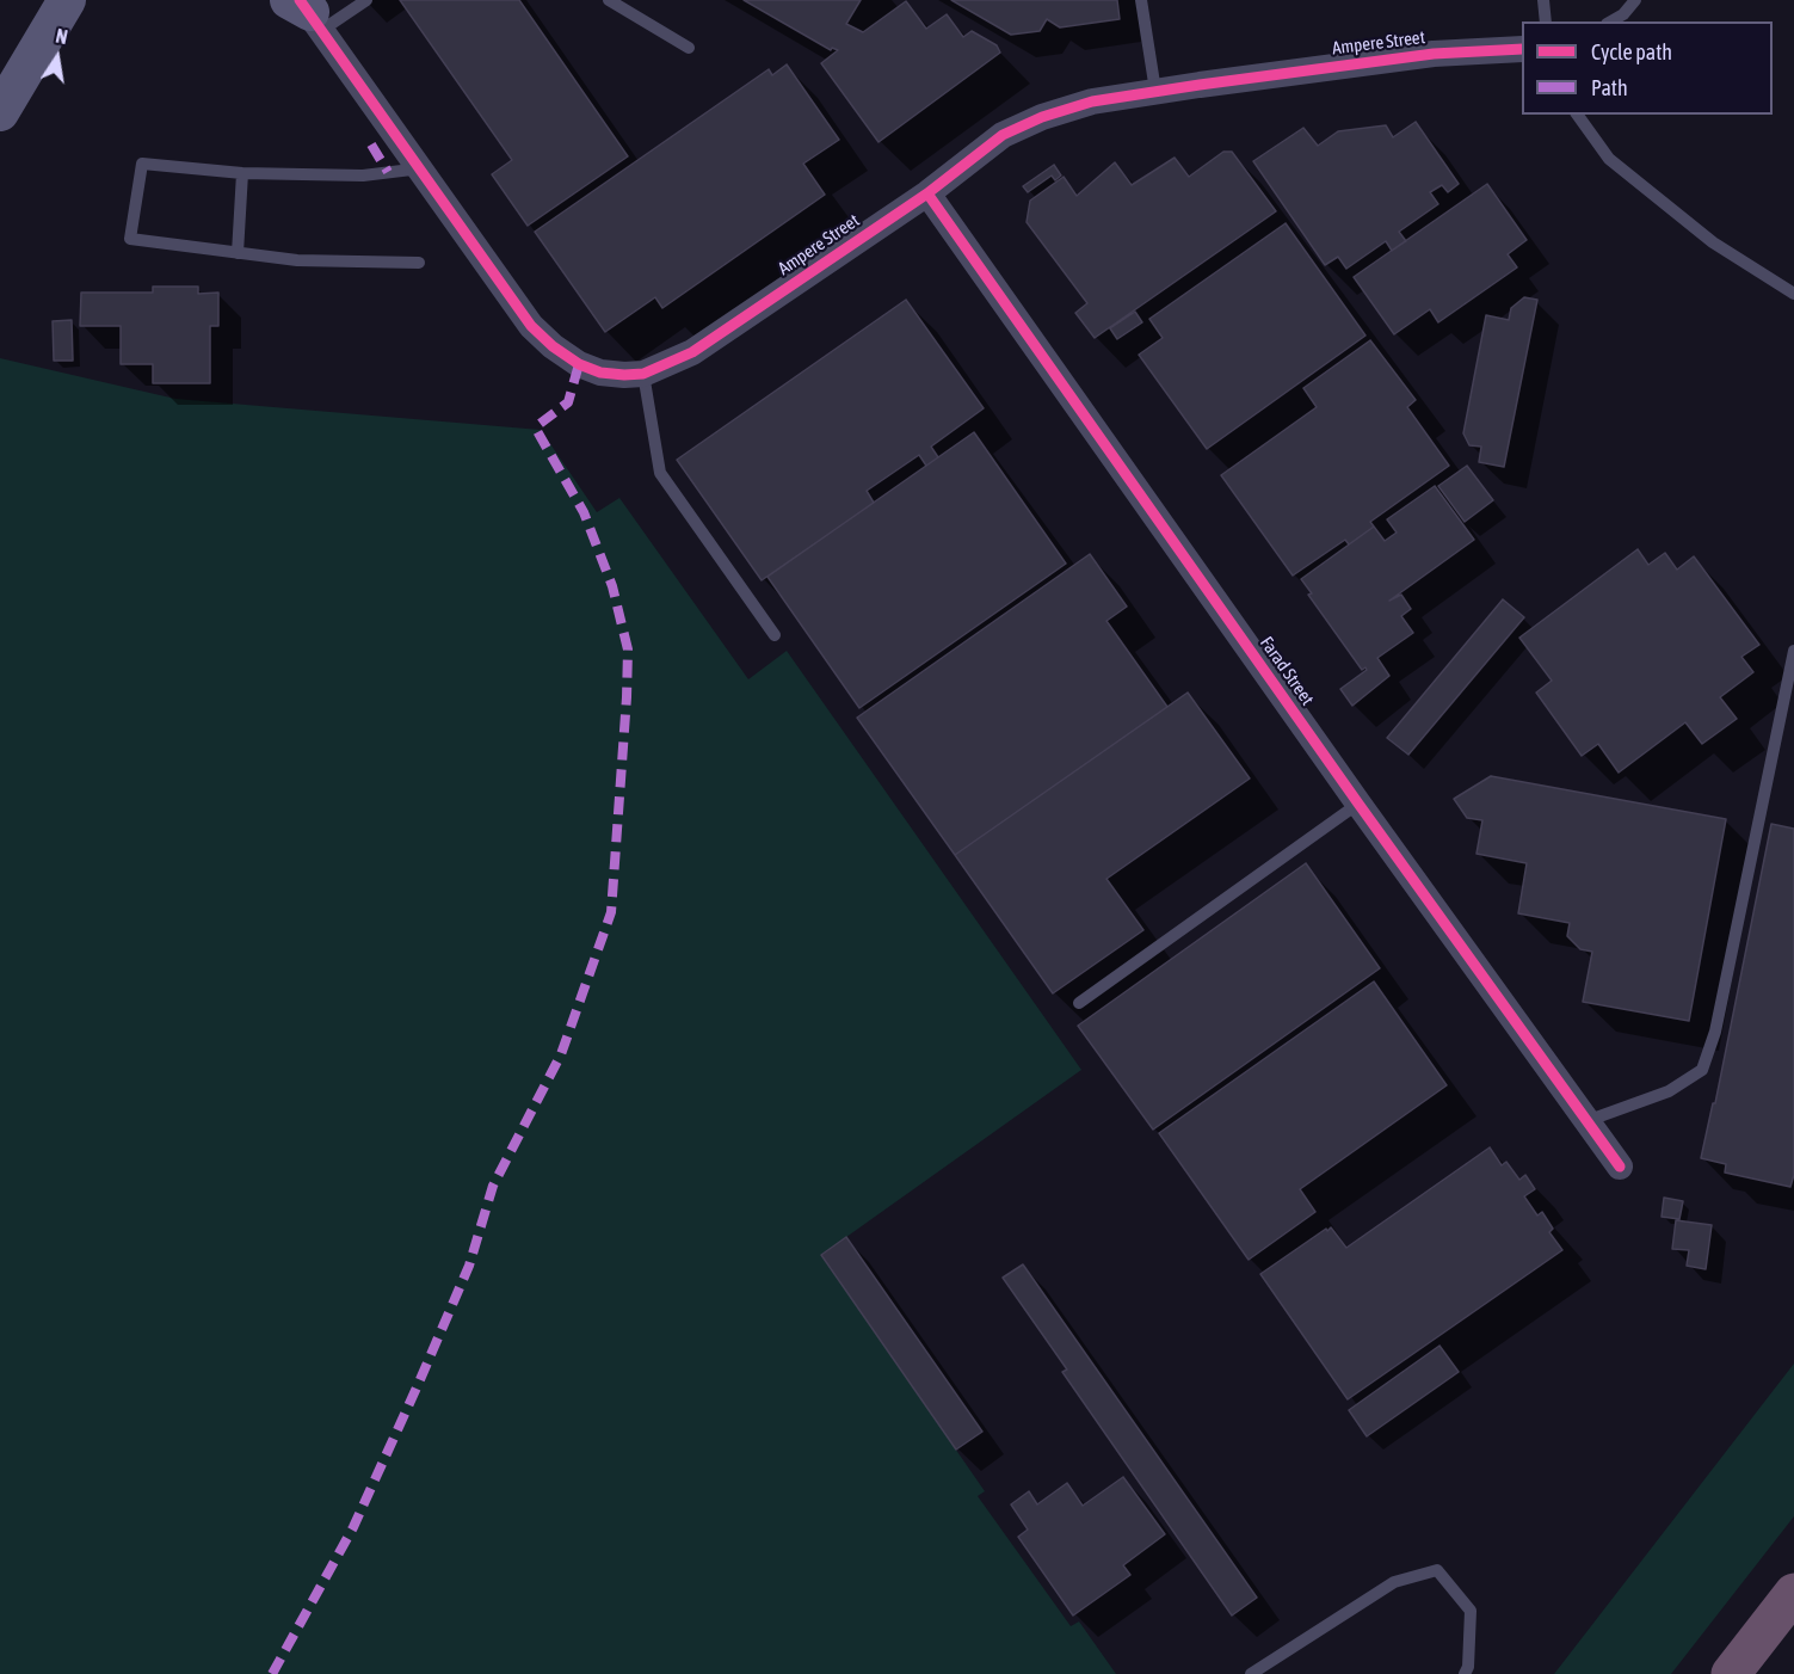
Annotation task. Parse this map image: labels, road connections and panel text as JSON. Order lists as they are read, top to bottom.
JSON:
{
  "streets": {
    "street": ["Ampere Street", "Farad Street"]
  },
  "crossings": [
    ["Ampere Street", "Farad Street"]
  ],
  "legend": ["Cycle path", "Path"],
  "north": "top"
}
